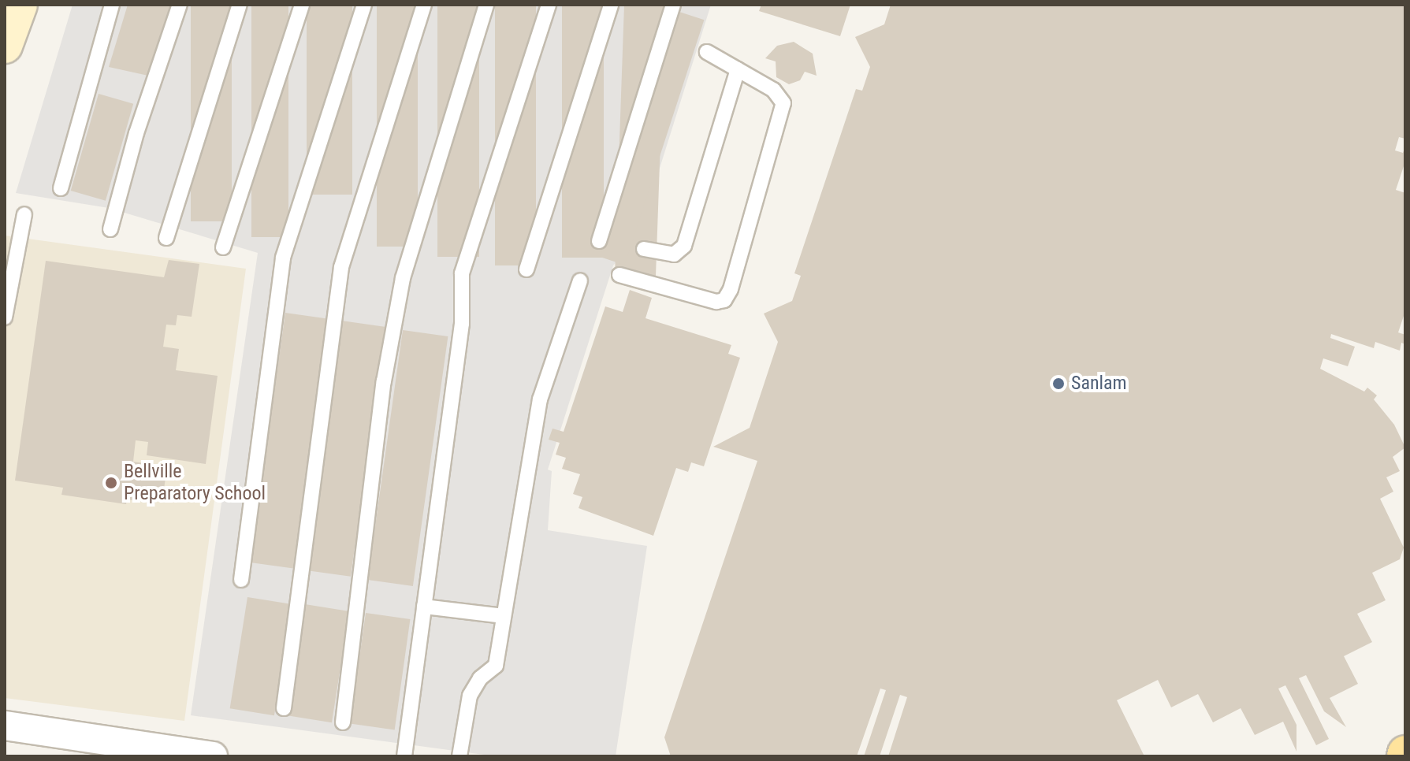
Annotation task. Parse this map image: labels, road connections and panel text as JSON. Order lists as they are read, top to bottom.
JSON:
{
  "places": ["Sanlam", "Bellville Preparatory School"]
}
